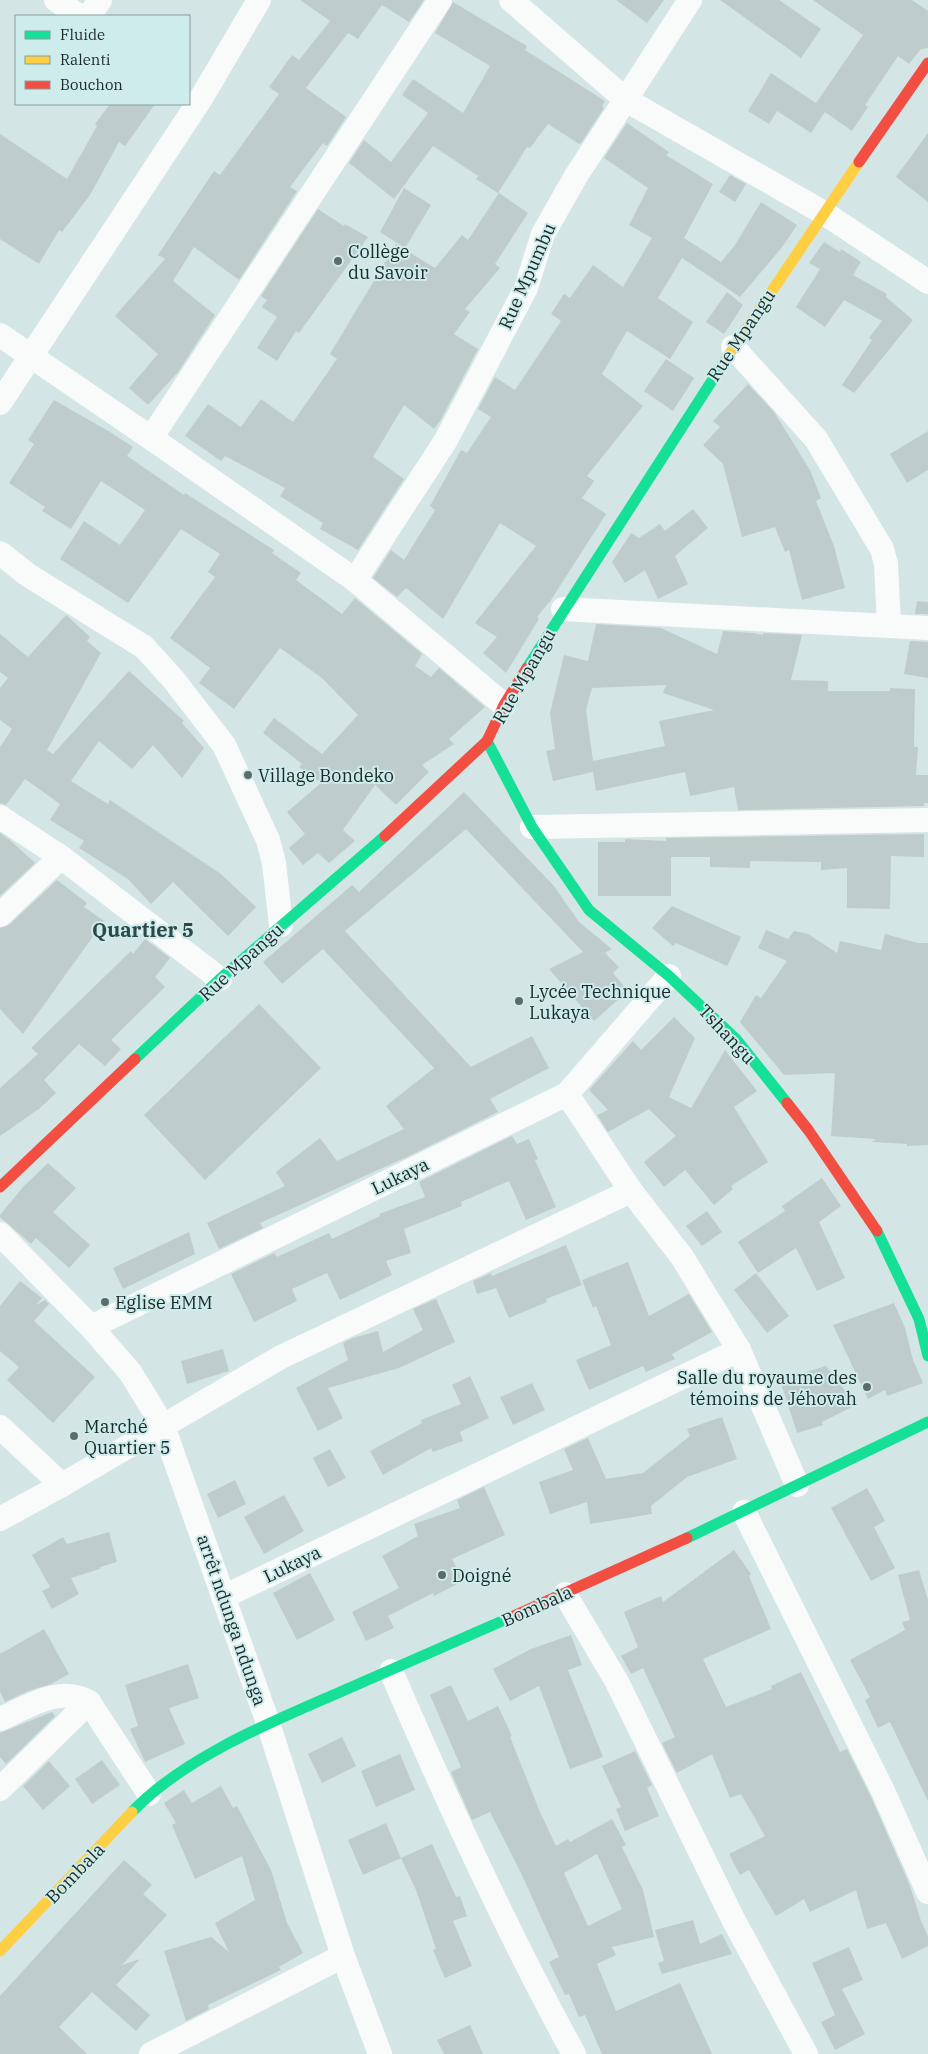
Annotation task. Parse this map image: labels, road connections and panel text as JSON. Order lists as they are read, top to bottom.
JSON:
{
  "streets": {
    "street": [
      "Rue Mpumbu",
      "Rue Mpangu",
      "Tshangu",
      "Lukaya",
      "Bombala",
      "arrêt ndunga ndunga"
    ]
  },
  "crossings": [
    ["Rue Mpangu", "Tshangu"],
    ["Tshangu", "Lukaya"],
    ["Lukaya", "arrêt ndunga ndunga"],
    ["Bombala", "arrêt ndunga ndunga"]
  ],
  "districts": ["Quartier 5"],
  "places": [
    "Collège du Savoir",
    "Village Bondeko",
    "Lycée Technique Lukaya",
    "Eglise EMM",
    "Salle du royaume des témoins de Jéhovah",
    "Marché Quartier 5",
    "Doigné"
  ],
  "legend": ["Fluide", "Ralenti", "Bouchon"]
}
